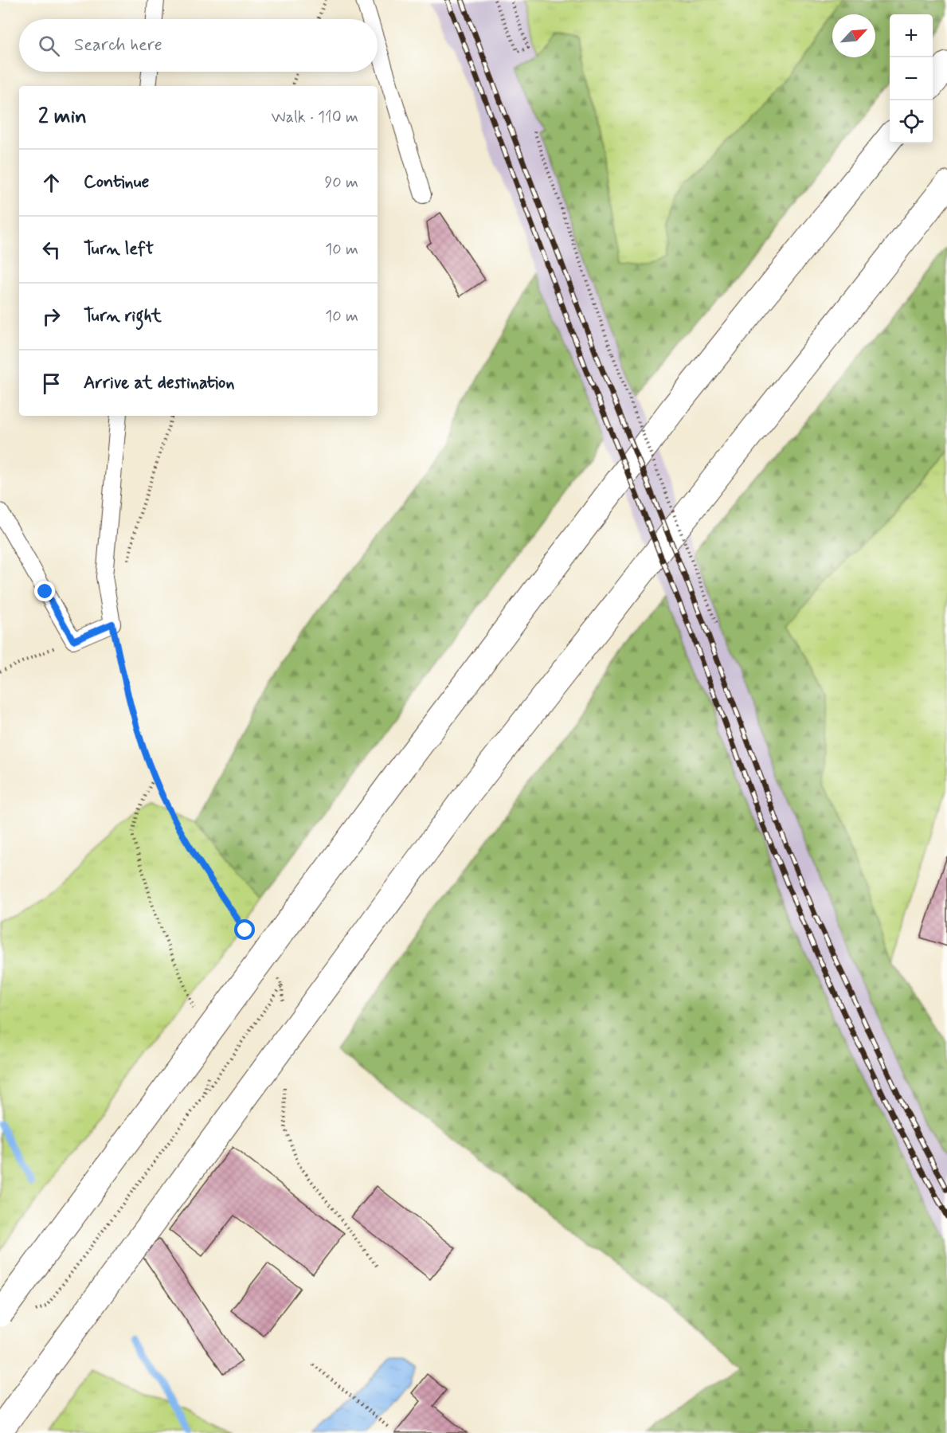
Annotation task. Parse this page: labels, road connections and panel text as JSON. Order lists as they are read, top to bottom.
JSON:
{
  "north": "top right",
  "page": {
    "map_buttons": ["+", "−"],
    "search": "Search here",
    "heading": ["2 min", "Walk · 110 m"],
    "list": [
      ["Continue", "90 m"],
      ["Turn left", "10 m"],
      ["Turn right", "10 m"],
      "Arrive at destination"
    ]
  }
}
